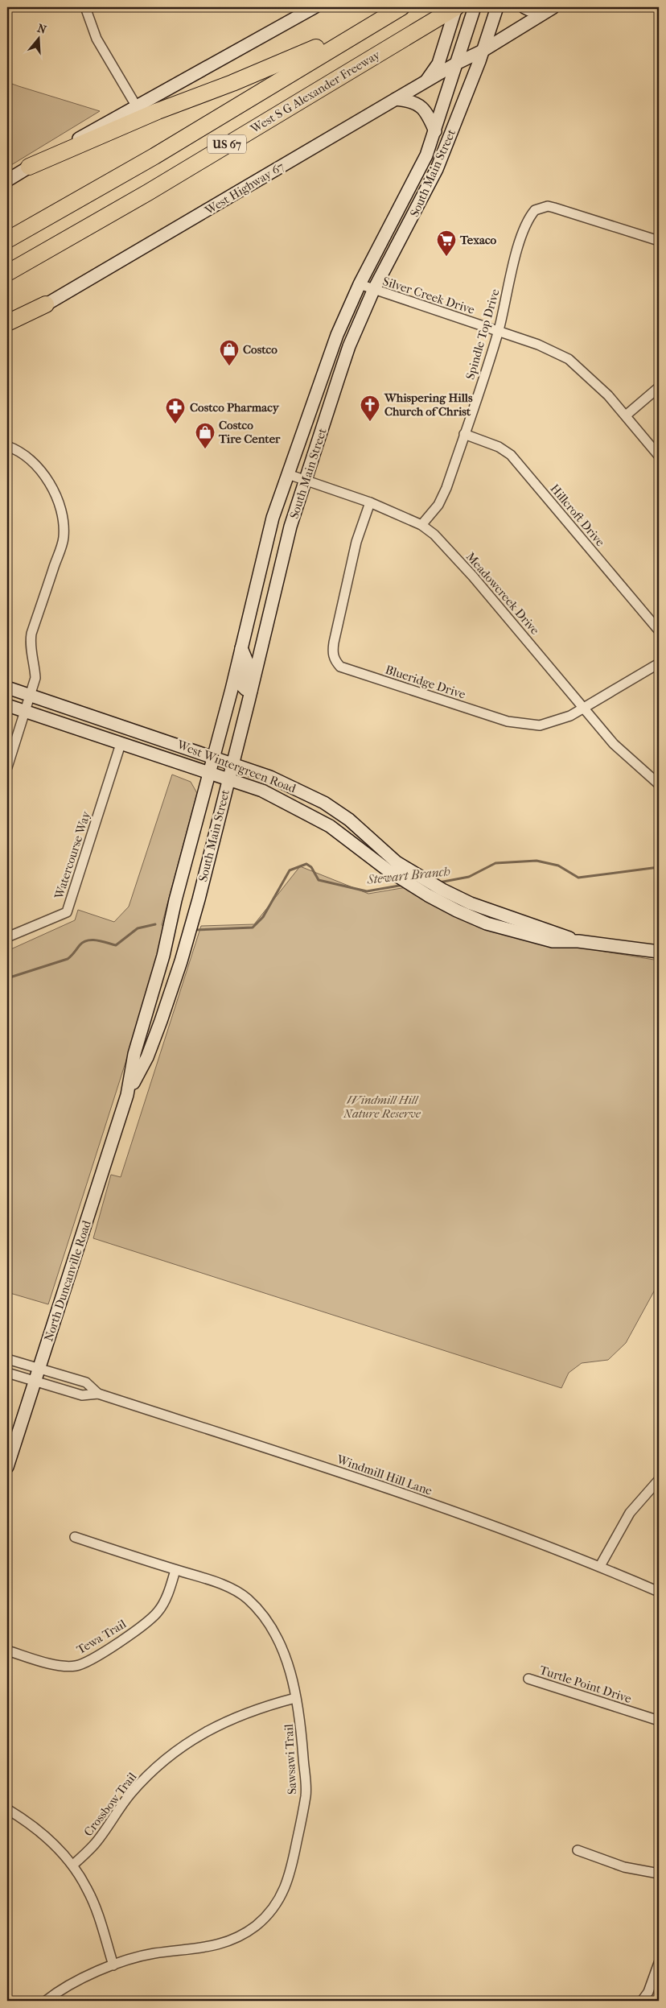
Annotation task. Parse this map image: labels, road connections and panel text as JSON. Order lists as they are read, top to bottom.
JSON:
{
  "streets": {
    "highway": ["West S G Alexander Freeway", "US 67"],
    "street": [
      "South Main Street",
      "West Highway 67",
      "Silver Creek Drive",
      "Spindle Top Drive",
      "Hillcroft Drive",
      "Meadowcreek Drive",
      "Blueridge Drive",
      "West Wintergreen Road",
      "Watercourse Way",
      "North Duncanville Road",
      "Windmill Hill Lane",
      "Tewa Trail",
      "Turtle Point Drive",
      "Sawsawi Trail",
      "Crossbow Trail"
    ]
  },
  "crossings": [
    ["South Main Street", "West Highway 67"],
    ["South Main Street", "Silver Creek Drive"],
    ["South Main Street", "Meadowcreek Drive"],
    ["South Main Street", "West Wintergreen Road"],
    ["South Main Street", "North Duncanville Road"],
    ["Silver Creek Drive", "Spindle Top Drive"],
    ["Spindle Top Drive", "Hillcroft Drive"],
    ["Spindle Top Drive", "Meadowcreek Drive"],
    ["Meadowcreek Drive", "Blueridge Drive"],
    ["West Wintergreen Road", "Watercourse Way"],
    ["North Duncanville Road", "Windmill Hill Lane"],
    ["Tewa Trail", "Sawsawi Trail"],
    ["Sawsawi Trail", "Crossbow Trail"]
  ],
  "water": ["Stewart Branch"],
  "parks": ["Windmill Hill Nature Reserve"],
  "places": {
    "supermarket": ["Texaco"],
    "shop": ["Costco", "Costco Tire Center"],
    "church": ["Whispering Hills Church of Christ"],
    "pharmacy": ["Costco Pharmacy"]
  },
  "north": "top"
}
